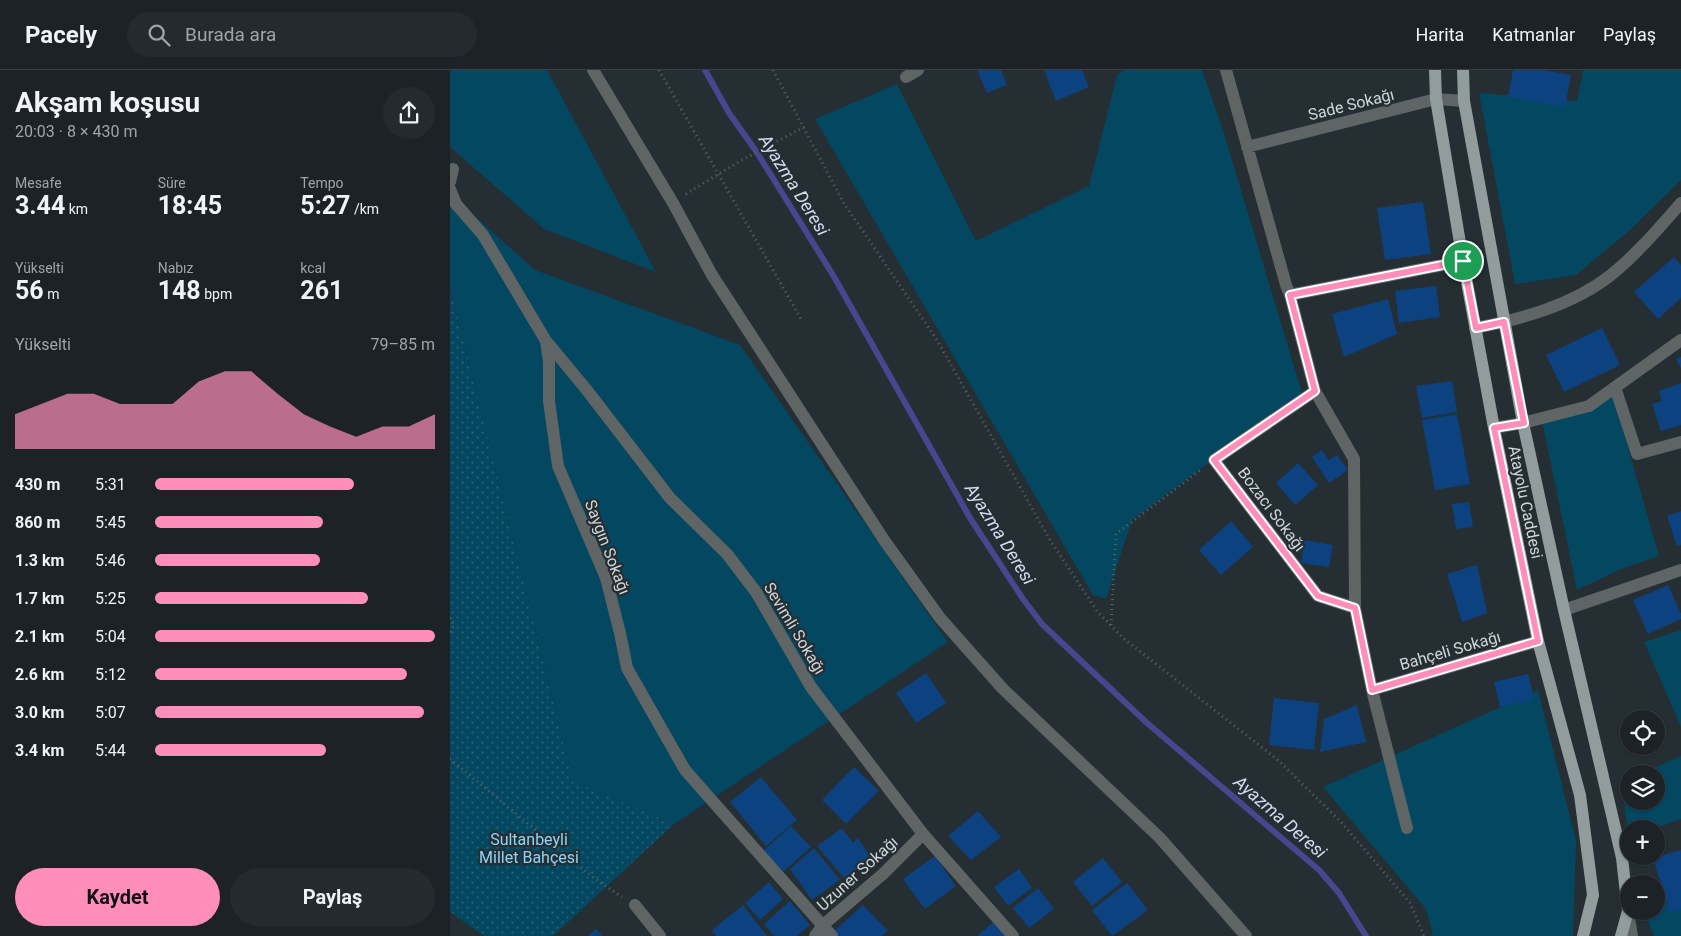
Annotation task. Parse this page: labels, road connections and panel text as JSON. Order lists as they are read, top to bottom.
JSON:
{
  "streets": {
    "main road": ["Atayolu Caddesi"],
    "street": [
      "Sade Sokağı",
      "Bozacı Sokağı",
      "Saygın Sokağı",
      "Sevimli Sokağı",
      "Bahçeli Sokağı",
      "Uzuner Sokağı"
    ]
  },
  "crossings": [
    ["Sade Sokağı", "Atayolu Caddesi"],
    ["Atayolu Caddesi", "Bahçeli Sokağı"],
    ["Saygın Sokağı", "Sevimli Sokağı"],
    ["Saygın Sokağı", "Uzuner Sokağı"],
    ["Sevimli Sokağı", "Uzuner Sokağı"]
  ],
  "water": ["Ayazma Deresi"],
  "parks": ["Sultanbeyli Millet Bahçesi"],
  "page": {
    "header": "Pacely",
    "search": "Burada ara",
    "nav": ["Harita", "Katmanlar", "Paylaş"],
    "heading": ["Akşam koşusu", "20:03 · 8 × 430 m"],
    "stats": [
      ["Mesafe", "3.44 km"],
      ["Süre", "18:45"],
      ["Tempo", "5:27 /km"],
      ["Yükselti", "56 m"],
      ["Nabız", "148 bpm"],
      ["kcal", "261"]
    ],
    "chart": ["Yükselti", "79–85 m"],
    "list": [
      {
        "name": "430 m",
        "note": "5:31"
      },
      {
        "name": "860 m",
        "note": "5:45"
      },
      {
        "name": "1.3 km",
        "note": "5:46"
      },
      {
        "name": "1.7 km",
        "note": "5:25"
      },
      {
        "name": "2.1 km",
        "note": "5:04"
      },
      {
        "name": "2.6 km",
        "note": "5:12"
      },
      {
        "name": "3.0 km",
        "note": "5:07"
      },
      {
        "name": "3.4 km",
        "note": "5:44"
      }
    ],
    "map_buttons": ["+", "−"],
    "buttons": ["Kaydet", "Paylaş"]
  }
}
